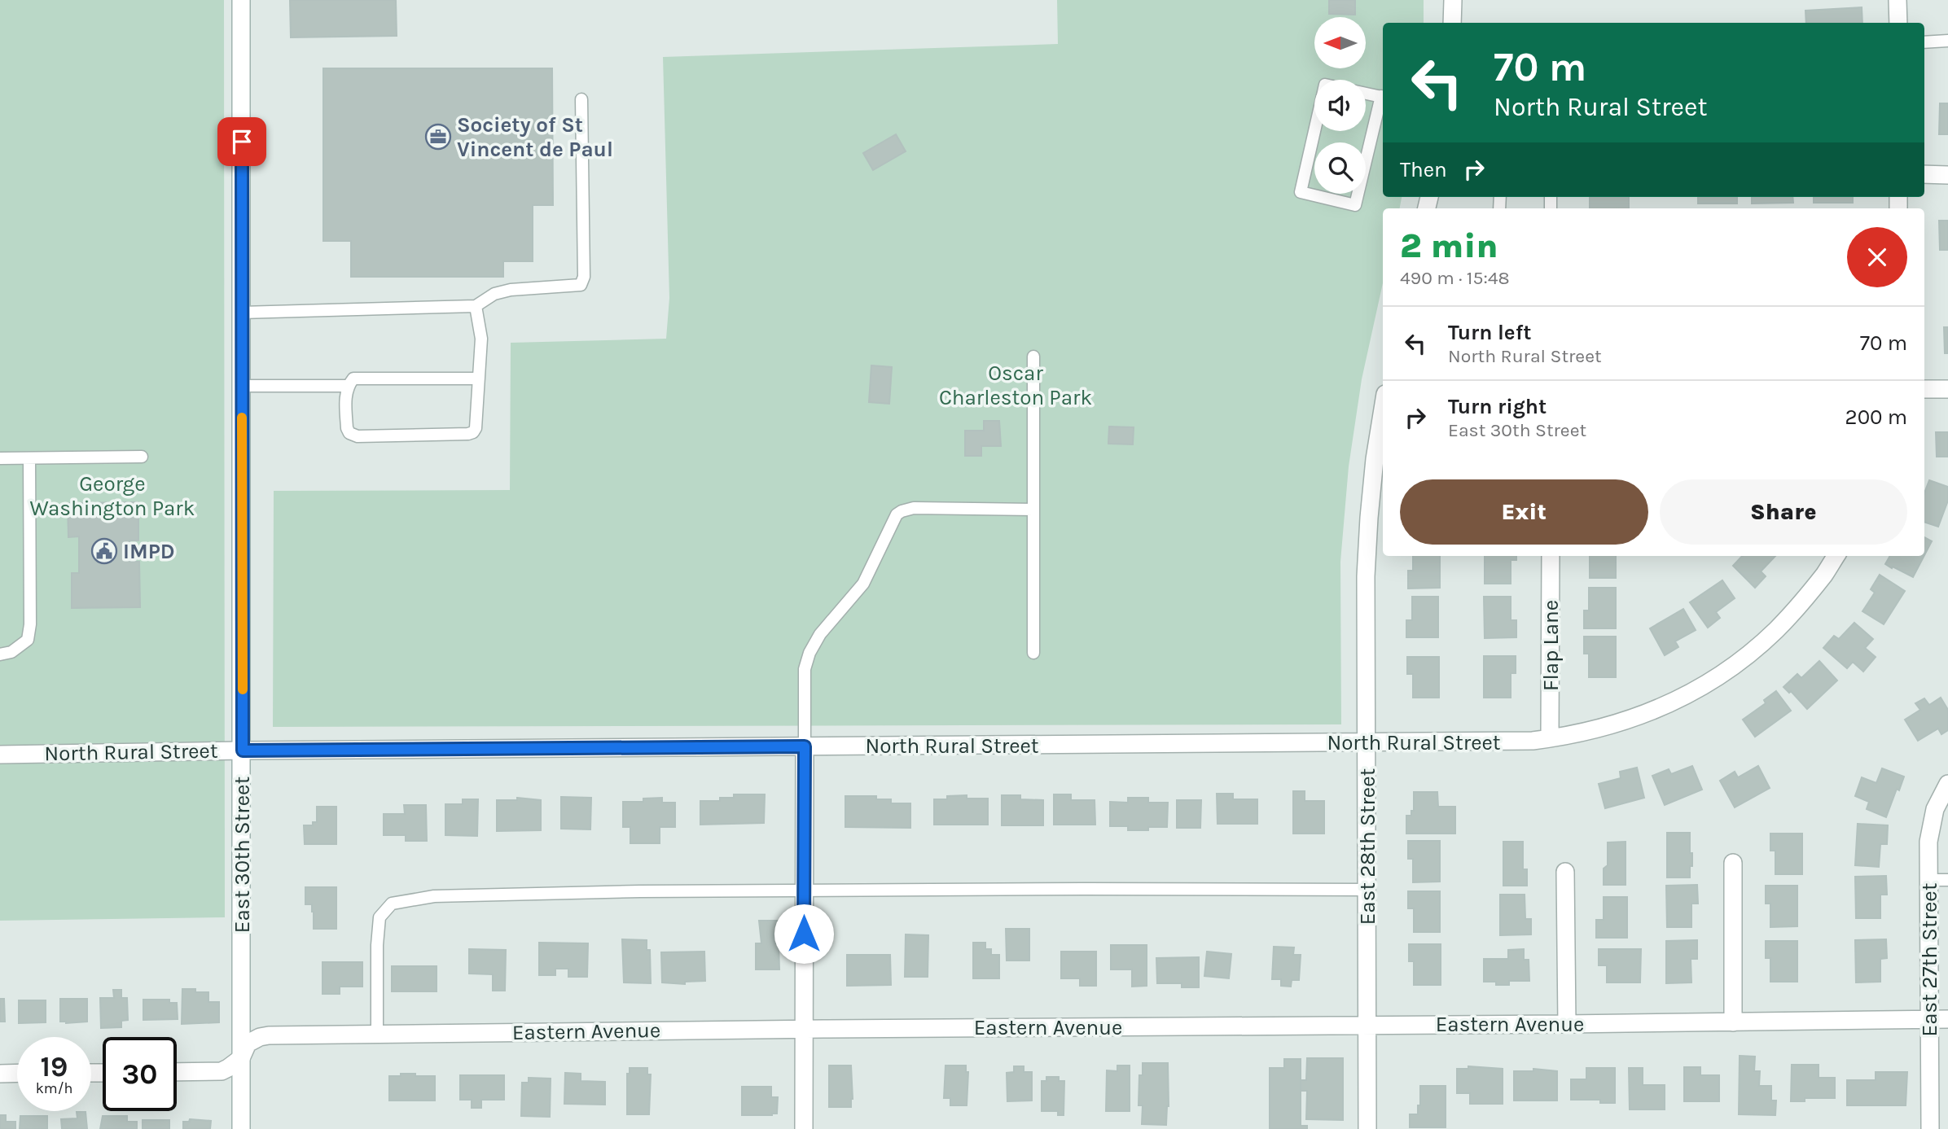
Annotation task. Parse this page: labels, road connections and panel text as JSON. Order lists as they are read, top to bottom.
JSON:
{
  "streets": {
    "street": [
      "Flap Lane",
      "North Rural Street",
      "East 28th Street",
      "East 30th Street",
      "East 27th Street",
      "Eastern Avenue"
    ]
  },
  "crossings": [
    ["Flap Lane", "North Rural Street"],
    ["North Rural Street", "East 28th Street"],
    ["North Rural Street", "East 30th Street"],
    ["East 28th Street", "Eastern Avenue"],
    ["East 30th Street", "Eastern Avenue"],
    ["East 27th Street", "Eastern Avenue"]
  ],
  "parks": ["Oscar Charleston Park", "George Washington Park"],
  "places": {
    "office": ["Society of St Vincent de Paul"],
    "public building": ["IMPD"]
  },
  "north": "left",
  "page": {
    "turn": ["70 m", "North Rural Street"],
    "then": "Then",
    "heading": ["2 min", "490 m · 15:48"],
    "list": [
      {
        "name": "Turn left",
        "note": "North Rural Street",
        "value": "70 m"
      },
      {
        "name": "Turn right",
        "note": "East 30th Street",
        "value": "200 m"
      }
    ],
    "buttons": ["Exit", "Share"],
    "speed": "19 km/h",
    "limit": "30"
  }
}
